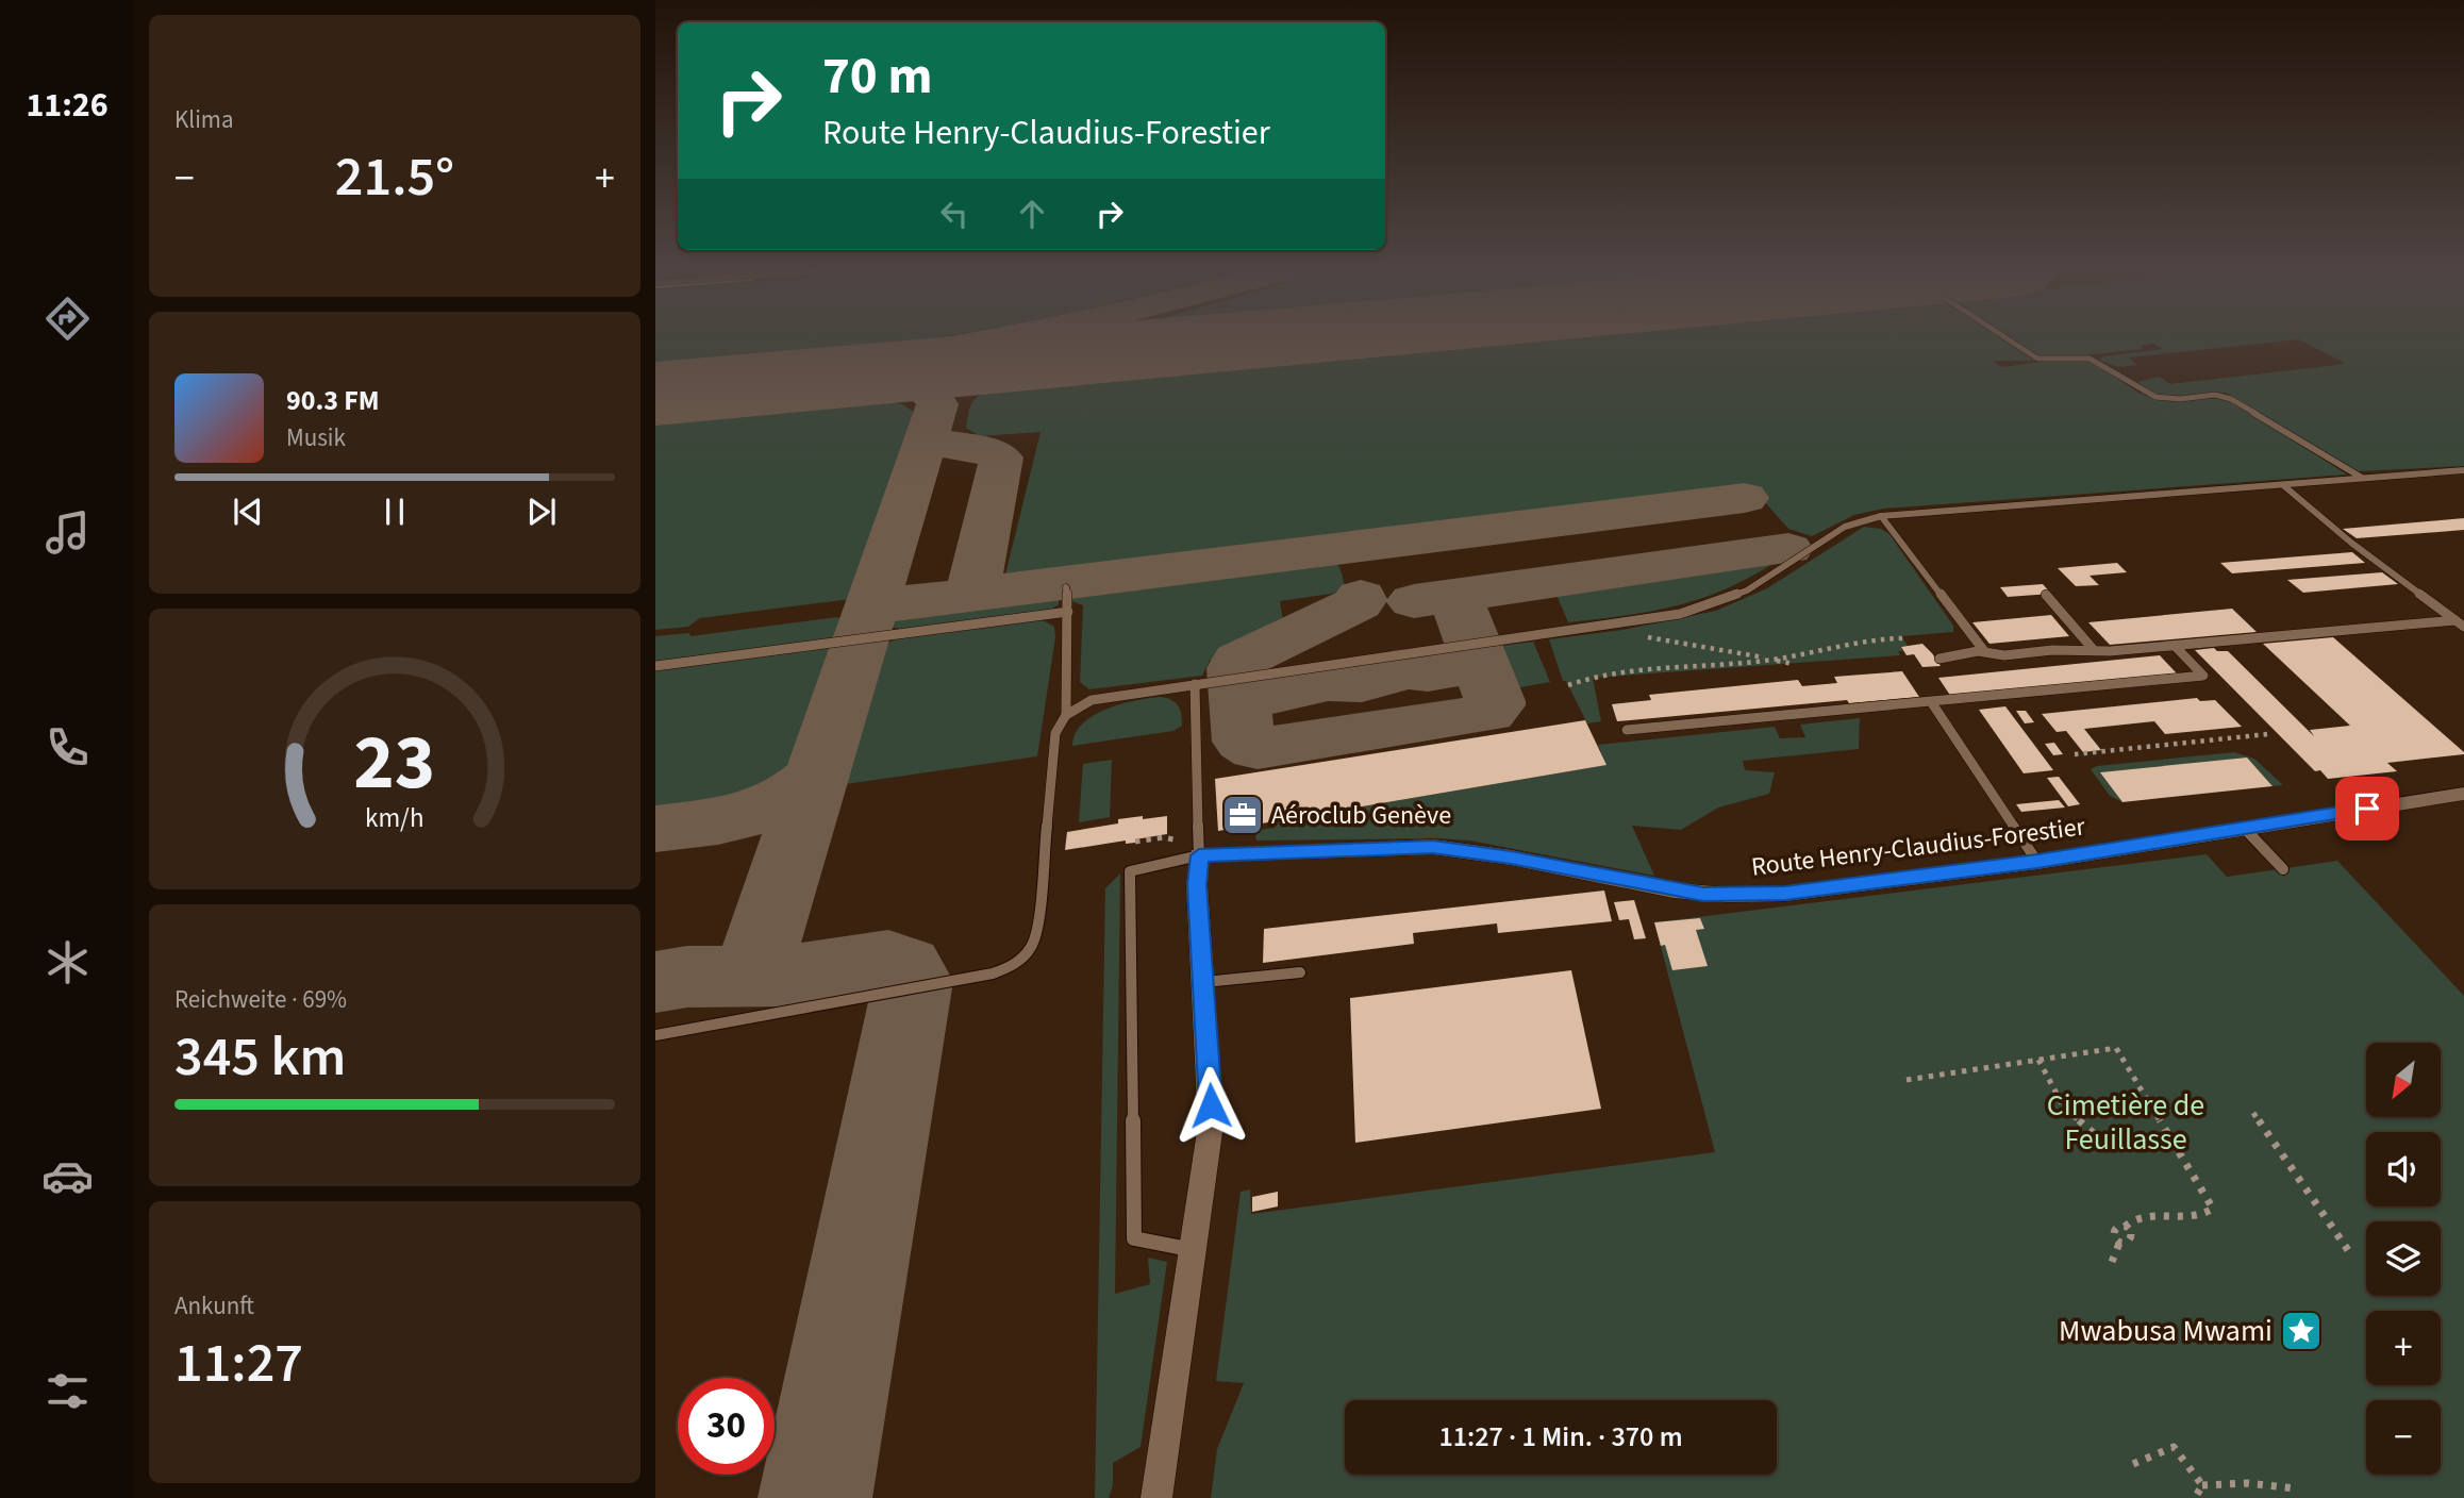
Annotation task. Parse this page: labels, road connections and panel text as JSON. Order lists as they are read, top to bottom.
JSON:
{
  "streets": {
    "street": ["Route Henry-Claudius-Forestier"]
  },
  "parks": ["Cimetière de Feuillasse"],
  "places": {
    "office": ["Aéroclub Genève"],
    "place": ["Mwabusa Mwami"]
  },
  "north": "bottom left",
  "page": {
    "tabs": "11:26",
    "tile": [
      "Klima",
      ["Reichweite · 69%", "345 km"],
      ["Ankunft", "11:27"]
    ],
    "turn": ["70 m", "Route Henry-Claudius-Forestier"],
    "heat": ["−", "21.5°", "+"],
    "song": ["90.3 FM", "Musik"],
    "map_buttons": ["+", "−"],
    "limit": "30",
    "trip": "11:27 · 1 Min. · 370 m",
    "gauge": ["23", "km/h"]
  }
}
